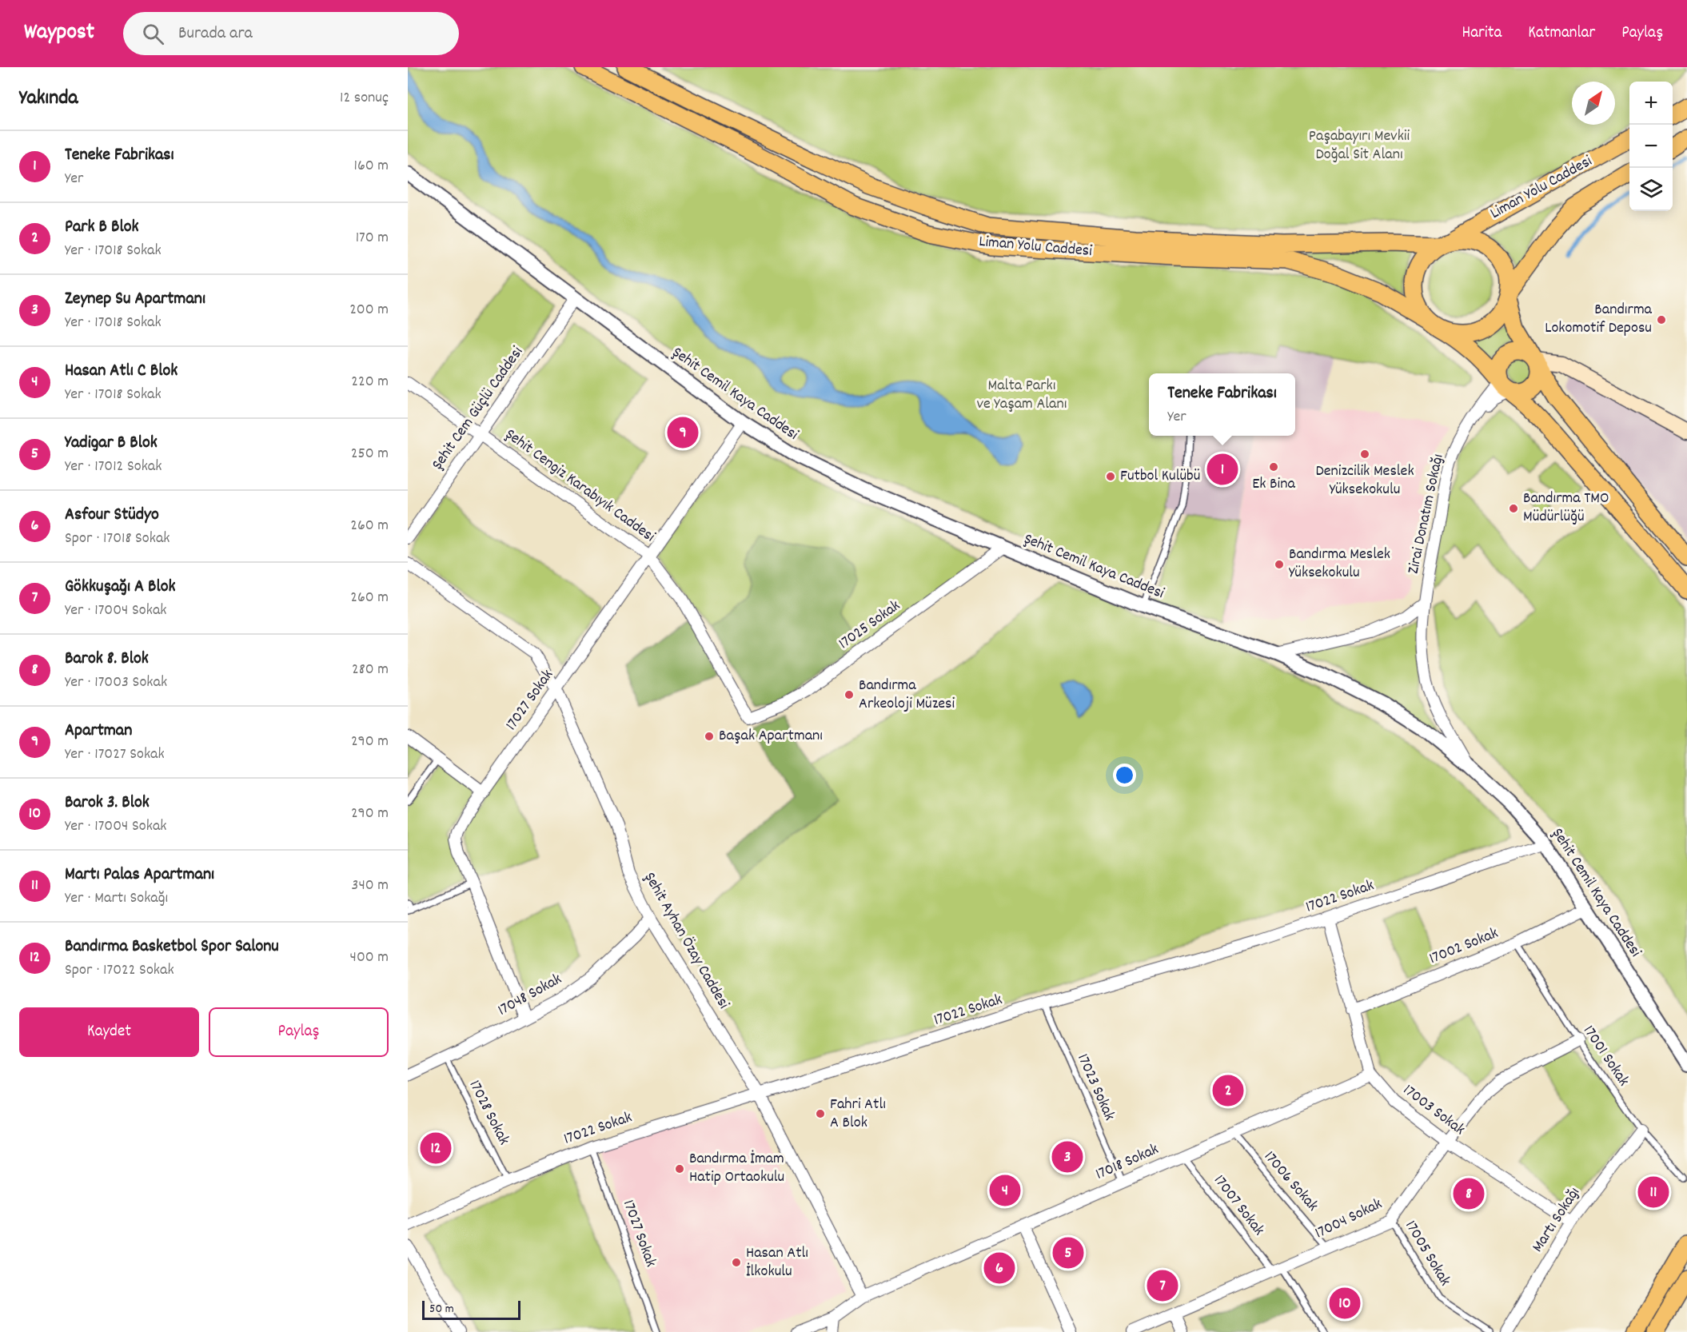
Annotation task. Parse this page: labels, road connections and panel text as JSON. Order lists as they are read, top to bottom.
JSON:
{
  "streets": {
    "main road": ["Liman Yolu Caddesi"],
    "street": [
      "Şehit Cemil Kaya Caddesi",
      "Şehit Cem Güçlü Caddesi",
      "Şehit Cengiz Karabıyık Caddesi",
      "Zirai Donatım Sokağı",
      "17025 Sokak",
      "17027 Sokak",
      "17022 Sokak",
      "Şehit Ayhan Özay Caddesi",
      "17002 Sokak",
      "17048 Sokak",
      "17003 Sokak",
      "17018 Sokak",
      "17004 Sokak",
      "Martı Sokağı"
    ],
    "lane": [
      "17001 Sokak",
      "17023 Sokak",
      "17028 Sokak",
      "17006 Sokak",
      "17007 Sokak",
      "17005 Sokak"
    ]
  },
  "crossings": [
    ["Şehit Cemil Kaya Caddesi", "Şehit Cem Güçlü Caddesi"],
    ["Şehit Cemil Kaya Caddesi", "Zirai Donatım Sokağı"],
    ["Şehit Cemil Kaya Caddesi", "17025 Sokak"],
    ["Şehit Cemil Kaya Caddesi", "17027 Sokak"],
    ["Şehit Cemil Kaya Caddesi", "17022 Sokak"],
    ["Şehit Cemil Kaya Caddesi", "17002 Sokak"],
    ["Şehit Cem Güçlü Caddesi", "Şehit Cengiz Karabıyık Caddesi"],
    ["Şehit Cengiz Karabıyık Caddesi", "17025 Sokak"],
    ["Şehit Cengiz Karabıyık Caddesi", "17027 Sokak"],
    ["17027 Sokak", "17022 Sokak"],
    ["17027 Sokak", "Şehit Ayhan Özay Caddesi"],
    ["17027 Sokak", "17048 Sokak"],
    ["17022 Sokak", "Şehit Ayhan Özay Caddesi"],
    ["17022 Sokak", "17023 Sokak"],
    ["17022 Sokak", "17003 Sokak"],
    ["17022 Sokak", "17028 Sokak"],
    ["Şehit Ayhan Özay Caddesi", "17048 Sokak"],
    ["Şehit Ayhan Özay Caddesi", "17018 Sokak"],
    ["17002 Sokak", "17001 Sokak"],
    ["17002 Sokak", "17003 Sokak"],
    ["17048 Sokak", "17028 Sokak"],
    ["17001 Sokak", "17004 Sokak"],
    ["17001 Sokak", "Martı Sokağı"],
    ["17023 Sokak", "17018 Sokak"],
    ["17003 Sokak", "17018 Sokak"],
    ["17003 Sokak", "17004 Sokak"],
    ["17003 Sokak", "Martı Sokağı"],
    ["17018 Sokak", "17006 Sokak"],
    ["17018 Sokak", "17007 Sokak"],
    ["17006 Sokak", "17004 Sokak"],
    ["17007 Sokak", "17004 Sokak"],
    ["17004 Sokak", "17005 Sokak"]
  ],
  "parks": ["Paşabayırı Mevkii Doğal Sit Alanı", "Malta Parkı ve Yaşam Alanı"],
  "places": [
    "Bandırma Lokomotif Deposu",
    "Denizcilik Meslek Yüksekokulu",
    "Ek Bina",
    "Futbol Kulübü",
    "Bandırma TMO Müdürlüğü",
    "Bandırma Meslek Yüksekokulu",
    "Bandırma Arkeoloji Müzesi",
    "Başak Apartmanı",
    "Fahri Atlı A Blok",
    "Bandırma İmam Hatip Ortaokulu",
    "Hasan Atlı İlkokulu"
  ],
  "scale_bar": "50 m",
  "north": "top right",
  "page": {
    "header": "Waypost",
    "search": "Burada ara",
    "nav": ["Harita", "Katmanlar", "Paylaş"],
    "heading": ["Yakında", "12 sonuç"],
    "map_buttons": ["+", "−"],
    "list": [
      {
        "mark": "1",
        "name": "Teneke Fabrikası",
        "note": "Yer",
        "value": "160 m"
      },
      {
        "mark": "2",
        "name": "Park B Blok",
        "note": "Yer · 17018 Sokak",
        "value": "170 m"
      },
      {
        "mark": "3",
        "name": "Zeynep Su Apartmanı",
        "note": "Yer · 17018 Sokak",
        "value": "200 m"
      },
      {
        "mark": "4",
        "name": "Hasan Atlı C Blok",
        "note": "Yer · 17018 Sokak",
        "value": "220 m"
      },
      {
        "mark": "5",
        "name": "Yadigar B Blok",
        "note": "Yer · 17012 Sokak",
        "value": "250 m"
      },
      {
        "mark": "6",
        "name": "Asfour Stüdyo",
        "note": "Spor · 17018 Sokak",
        "value": "260 m"
      },
      {
        "mark": "7",
        "name": "Gökkuşağı A Blok",
        "note": "Yer · 17004 Sokak",
        "value": "260 m"
      },
      {
        "mark": "8",
        "name": "Barok 8. Blok",
        "note": "Yer · 17003 Sokak",
        "value": "280 m"
      },
      {
        "mark": "9",
        "name": "Apartman",
        "note": "Yer · 17027 Sokak",
        "value": "290 m"
      },
      {
        "mark": "10",
        "name": "Barok 3. Blok",
        "note": "Yer · 17004 Sokak",
        "value": "290 m"
      },
      {
        "mark": "11",
        "name": "Martı Palas Apartmanı",
        "note": "Yer · Martı Sokağı",
        "value": "340 m"
      },
      {
        "mark": "12",
        "name": "Bandırma Basketbol Spor Salonu",
        "note": "Spor · 17022 Sokak",
        "value": "400 m"
      }
    ],
    "popup": ["Teneke Fabrikası", "Yer"],
    "pins": [
      "9",
      "1",
      "2",
      "12",
      "3",
      "4",
      "11",
      "8",
      "5",
      "6",
      "7",
      "10"
    ],
    "buttons": ["Kaydet", "Paylaş"],
    "scale": "50 m"
  }
}
